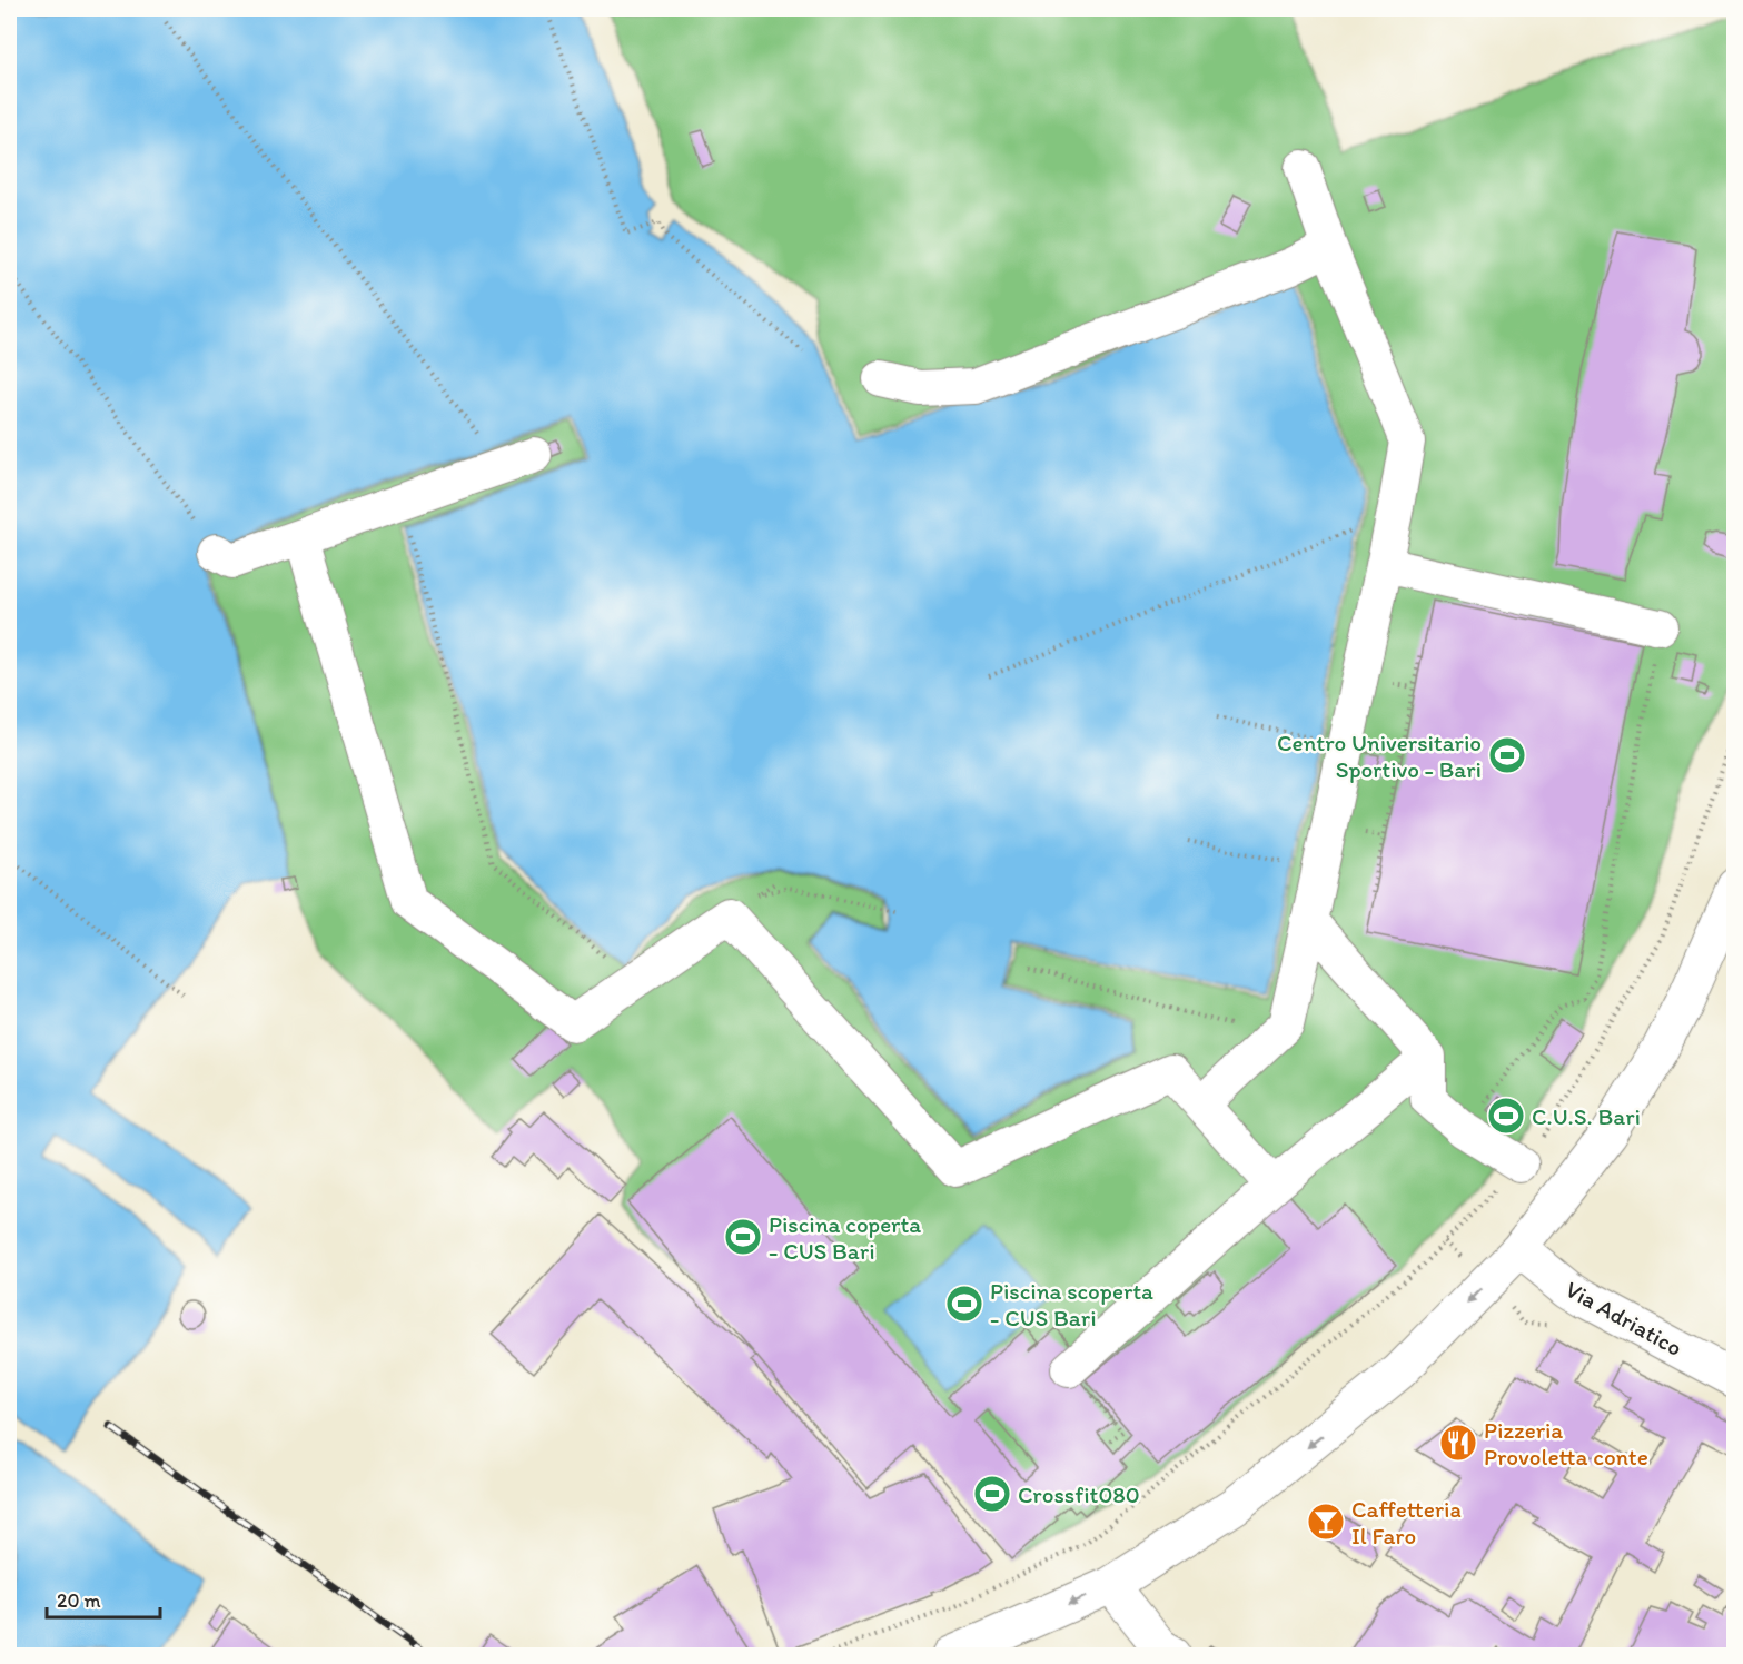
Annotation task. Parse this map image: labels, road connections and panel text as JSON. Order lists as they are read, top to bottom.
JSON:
{
  "streets": {
    "main road": ["Via Adriatico"]
  },
  "places": {
    "sports": [
      "Centro Universitario Sportivo - Bari",
      "C.U.S. Bari",
      "Piscina coperta - CUS Bari",
      "Piscina scoperta - CUS Bari",
      "Crossfit080"
    ],
    "restaurant": ["Pizzeria Provoletta conte"],
    "bar": ["Caffetteria Il Faro"]
  },
  "scale_bar": "20 m"
}
